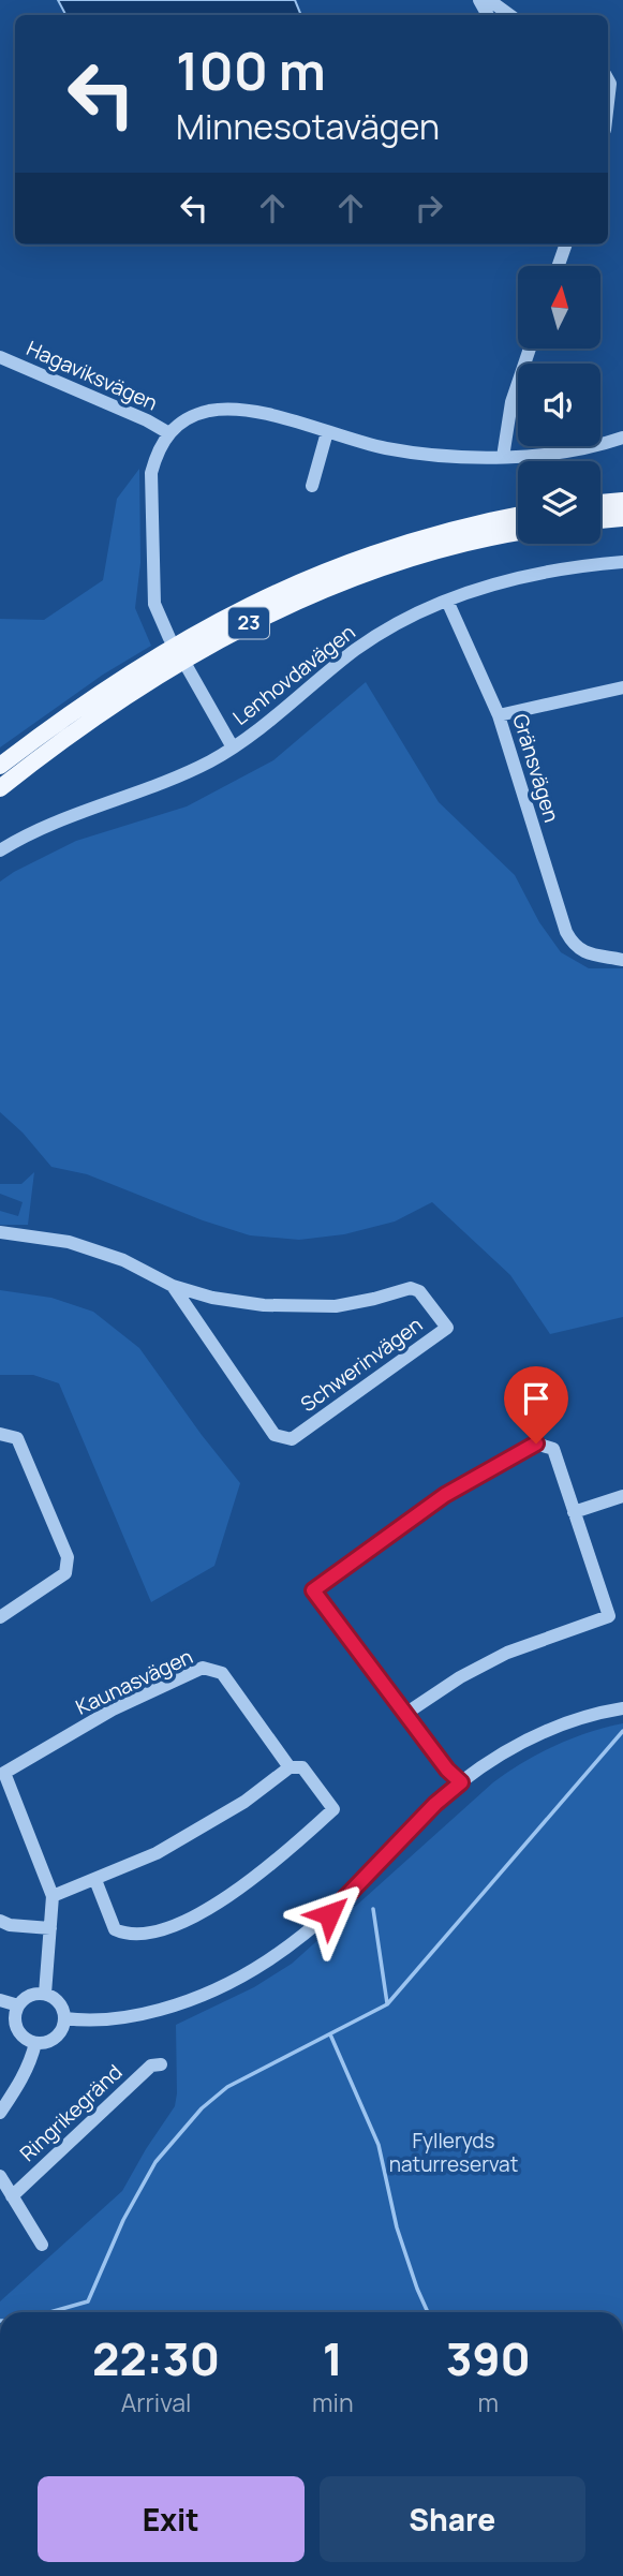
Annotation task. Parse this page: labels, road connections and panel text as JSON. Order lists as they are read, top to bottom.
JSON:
{
  "streets": {
    "main road": ["23"],
    "street": [
      "Hagaviksvägen",
      "Lenhovdavägen",
      "Gränsvägen",
      "Schwerinvägen",
      "Kaunasvägen",
      "Ringrikegränd"
    ]
  },
  "crossings": [
    ["Lenhovdavägen", "Gränsvägen"]
  ],
  "parks": ["Fylleryds naturreservat"],
  "north": "top",
  "page": {
    "turn": ["100 m", "Minnesotavägen"],
    "eta": [
      "22:30",
      "Arrival",
      "1",
      "min",
      "390",
      "m"
    ],
    "buttons": ["Exit", "Share"]
  }
}
